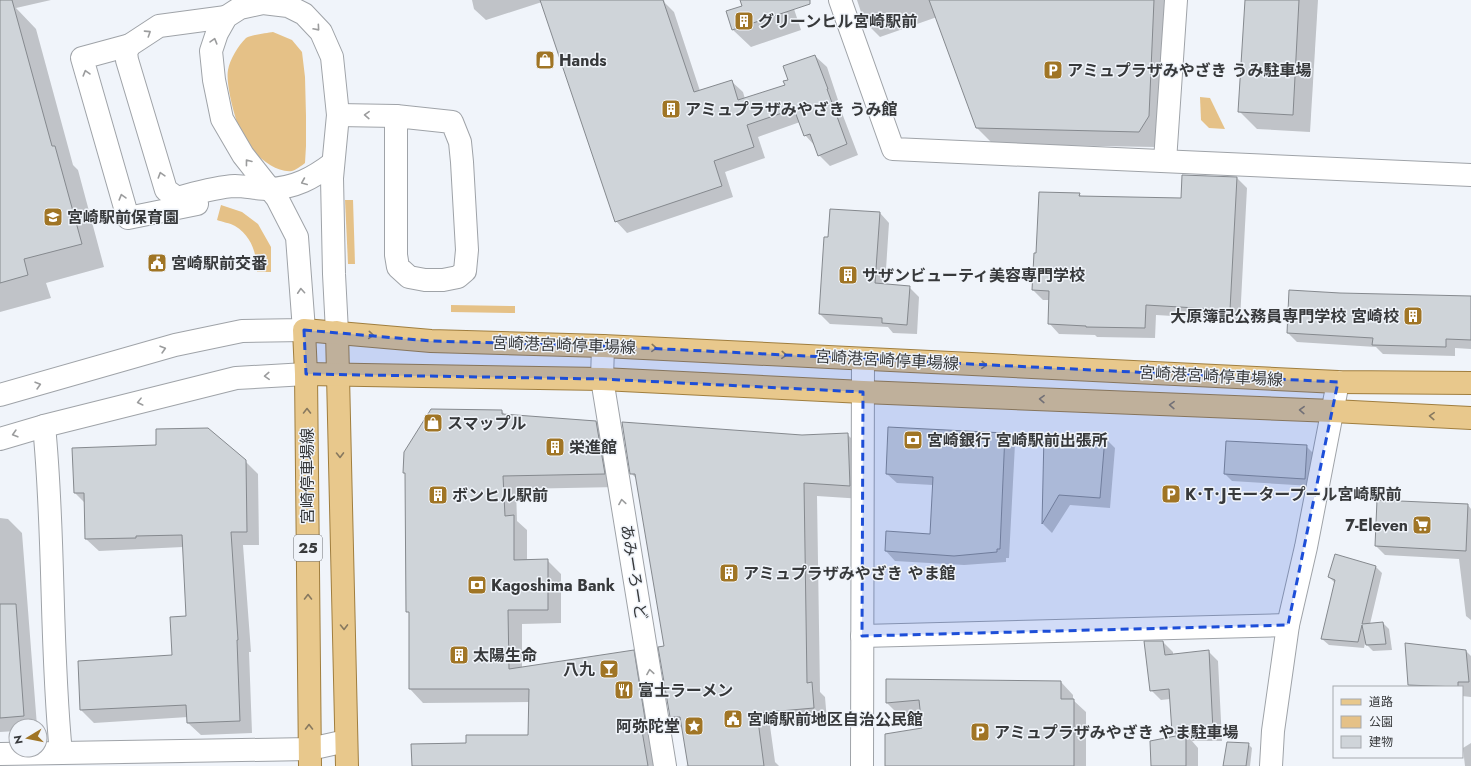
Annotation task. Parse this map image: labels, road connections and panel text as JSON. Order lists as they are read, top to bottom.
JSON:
{
  "streets": {
    "main road": ["宮崎港宮崎停車場線", "宮崎停車場線", "25"],
    "street": ["あみーろーど"]
  },
  "crossings": [
    ["宮崎港宮崎停車場線", "宮崎停車場線"],
    ["宮崎港宮崎停車場線", "あみーろーど"]
  ],
  "one_way": ["あみーろーど"],
  "places": {
    "building": [
      "グリーンヒル宮崎駅前",
      "アミュプラザみやざき うみ館",
      "サザンビューティ美容専門学校",
      "大原簿記公務員専門学校 宮崎校",
      "栄進館",
      "ボンヒル駅前",
      "アミュプラザみやざき やま館",
      "太陽生命"
    ],
    "shop": ["Hands", "スマップル"],
    "parking": ["アミュプラザみやざき うみ駐車場", "K･T･Jモータープール宮崎駅前", "アミュプラザみやざき やま駐車場"],
    "school or university": ["宮崎駅前保育園"],
    "public building": ["宮崎駅前交番", "宮崎駅前地区自治公民館"],
    "bank": ["宮崎銀行 宮崎駅前出張所", "Kagoshima Bank"],
    "supermarket": ["7-Eleven"],
    "bar": ["八九"],
    "restaurant": ["富士ラーメン"],
    "place": ["阿弥陀堂"]
  },
  "legend": ["道路", "公園", "建物"],
  "north": "left"
}
